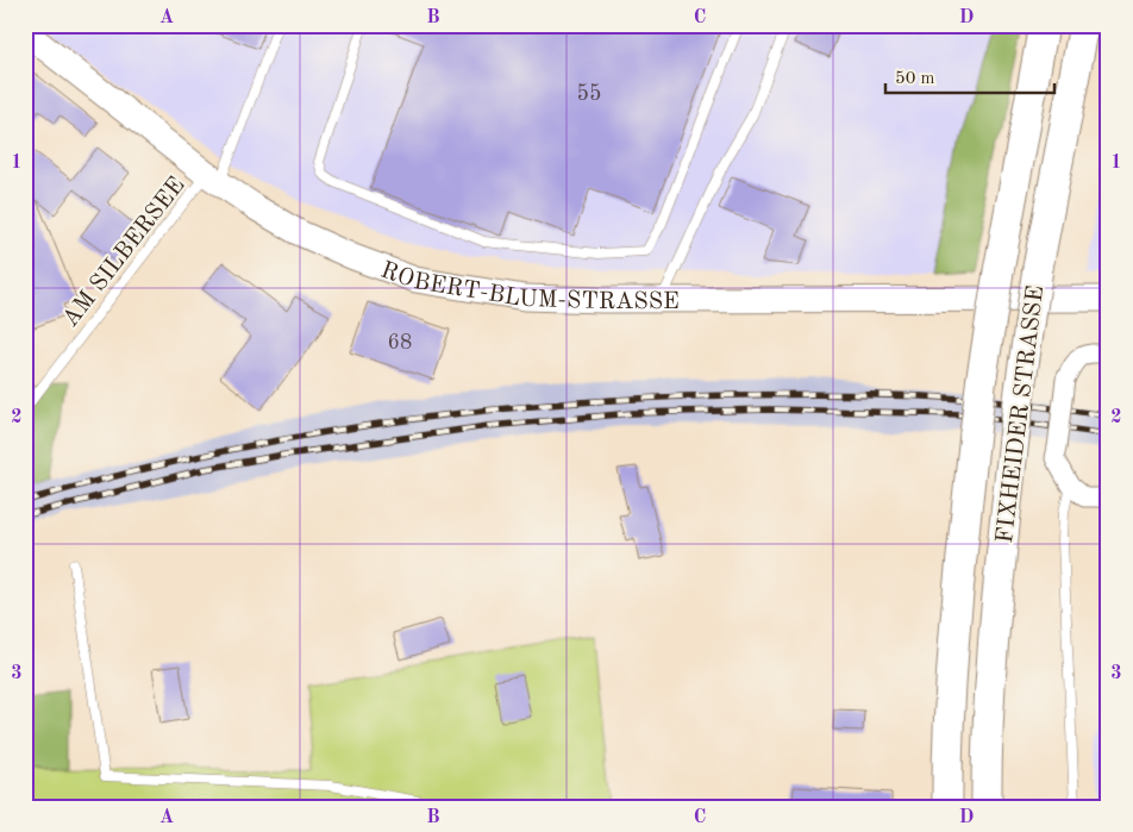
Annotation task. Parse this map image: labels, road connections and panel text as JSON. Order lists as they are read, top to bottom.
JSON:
{
  "streets": {
    "highway": ["FIXHEIDER STRASSE"],
    "main road": ["ROBERT-BLUM-STRASSE"],
    "lane": ["AM SILBERSEE"]
  },
  "crossings": [
    ["AM SILBERSEE", "ROBERT-BLUM-STRASSE"]
  ],
  "house_numbers": ["55", "68"],
  "scale_bar": "50 m",
  "grid": {
    "columns": [
      "A",
      "B",
      "C",
      "D"
    ],
    "rows": ["1", "2", "3"]
  }
}
